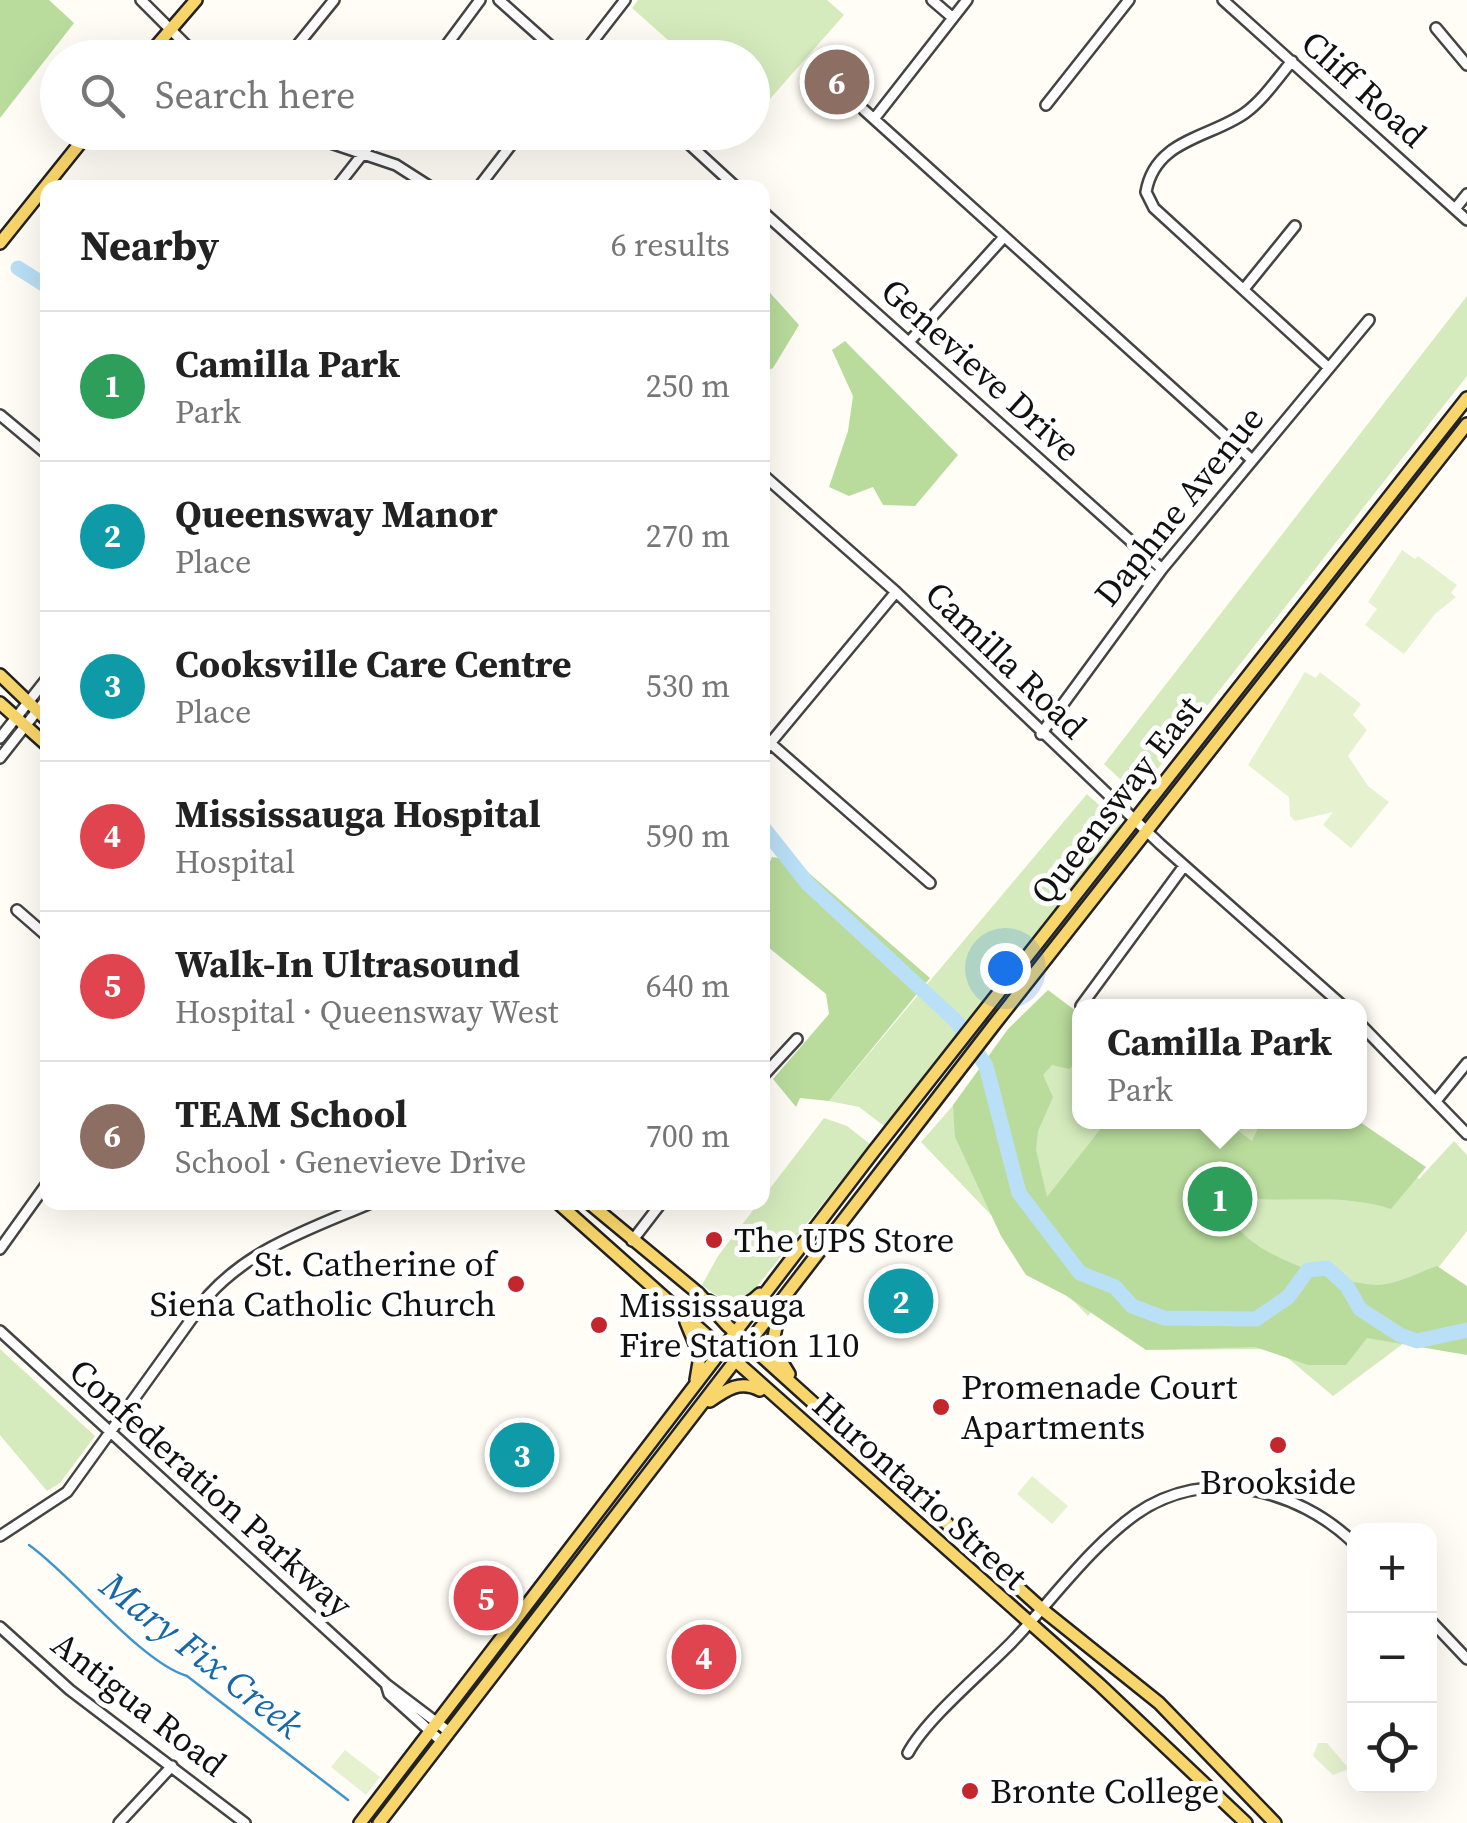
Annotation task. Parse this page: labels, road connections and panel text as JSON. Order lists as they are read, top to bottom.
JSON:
{
  "streets": {
    "main road": ["Queensway East", "Hurontario Street"],
    "street": [
      "Cliff Road",
      "Genevieve Drive",
      "Daphne Avenue",
      "Camilla Road",
      "Confederation Parkway",
      "Antigua Road"
    ]
  },
  "crossings": [
    ["Genevieve Drive", "Daphne Avenue"],
    ["Daphne Avenue", "Camilla Road"],
    ["Camilla Road", "Queensway East"],
    ["Queensway East", "Confederation Parkway"],
    ["Queensway East", "Hurontario Street"]
  ],
  "water": ["Mary Fix Creek"],
  "places": [
    "The UPS Store",
    "St. Catherine of Siena Catholic Church",
    "Mississauga Fire Station 110",
    "Promenade Court Apartments",
    "Brookside",
    "Bronte College"
  ],
  "page": {
    "search": "Search here",
    "pins": [
      "6",
      "1",
      "2",
      "3",
      "5",
      "4"
    ],
    "heading": ["Nearby", "6 results"],
    "list": [
      {
        "mark": "1",
        "name": "Camilla Park",
        "note": "Park",
        "value": "250 m"
      },
      {
        "mark": "2",
        "name": "Queensway Manor",
        "note": "Place",
        "value": "270 m"
      },
      {
        "mark": "3",
        "name": "Cooksville Care Centre",
        "note": "Place",
        "value": "530 m"
      },
      {
        "mark": "4",
        "name": "Mississauga Hospital",
        "note": "Hospital",
        "value": "590 m"
      },
      {
        "mark": "5",
        "name": "Walk-In Ultrasound",
        "note": "Hospital · Queensway West",
        "value": "640 m"
      },
      {
        "mark": "6",
        "name": "TEAM School",
        "note": "School · Genevieve Drive",
        "value": "700 m"
      }
    ],
    "popup": ["Camilla Park", "Park"],
    "map_buttons": ["+", "−"]
  }
}
